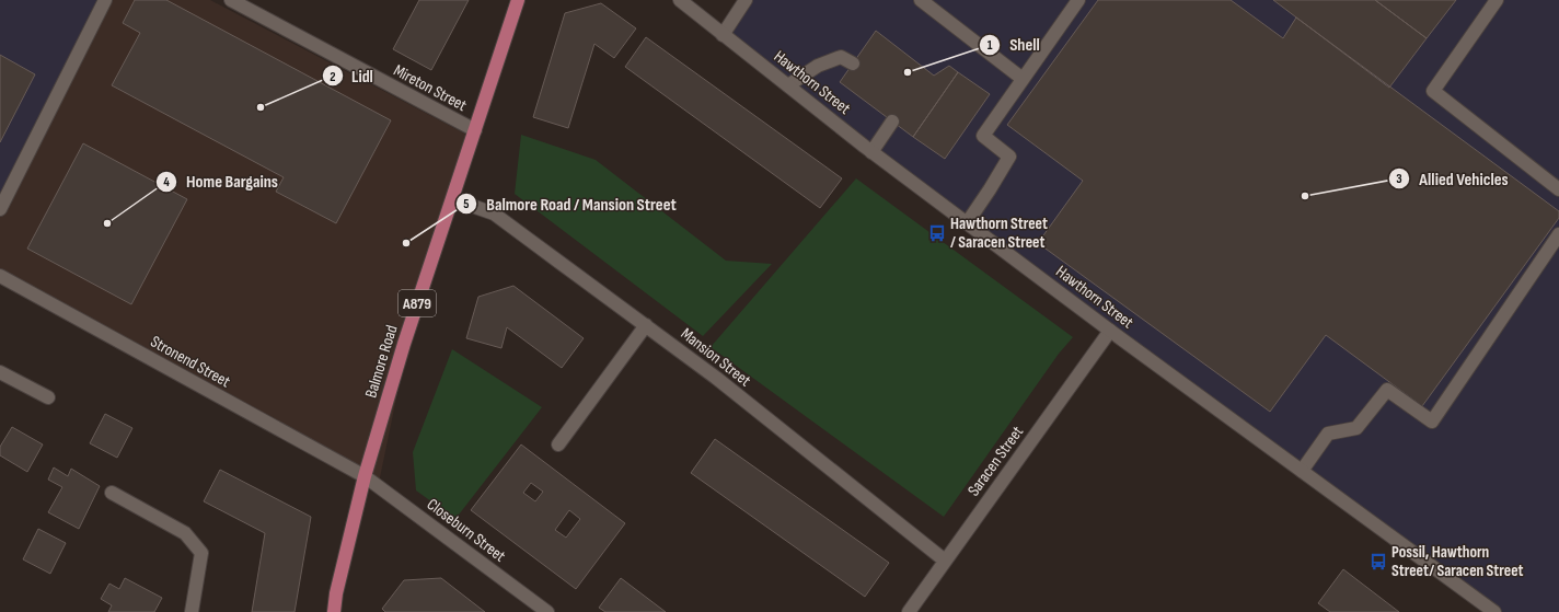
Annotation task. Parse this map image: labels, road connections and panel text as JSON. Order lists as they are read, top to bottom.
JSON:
{
  "streets": {
    "main road": ["A879", "Balmore Road"],
    "street": [
      "Hawthorn Street",
      "Mireton Street",
      "Mansion Street",
      "Stronend Street",
      "Saracen Street",
      "Closeburn Street"
    ]
  },
  "crossings": [
    ["Hawthorn Street", "Saracen Street"],
    ["Mireton Street", "Balmore Road"],
    ["Mansion Street", "Balmore Road"],
    ["Mansion Street", "Saracen Street"],
    ["Stronend Street", "Balmore Road"],
    ["Stronend Street", "Closeburn Street"],
    ["Balmore Road", "Closeburn Street"]
  ],
  "places": {
    "other": [
      "Shell",
      "Lidl",
      "Allied Vehicles",
      "Home Bargains",
      "Balmore Road / Mansion Street"
    ],
    "bus stop": ["Hawthorn Street / Saracen Street", "Possil, Hawthorn Street/ Saracen Street"]
  }
}
